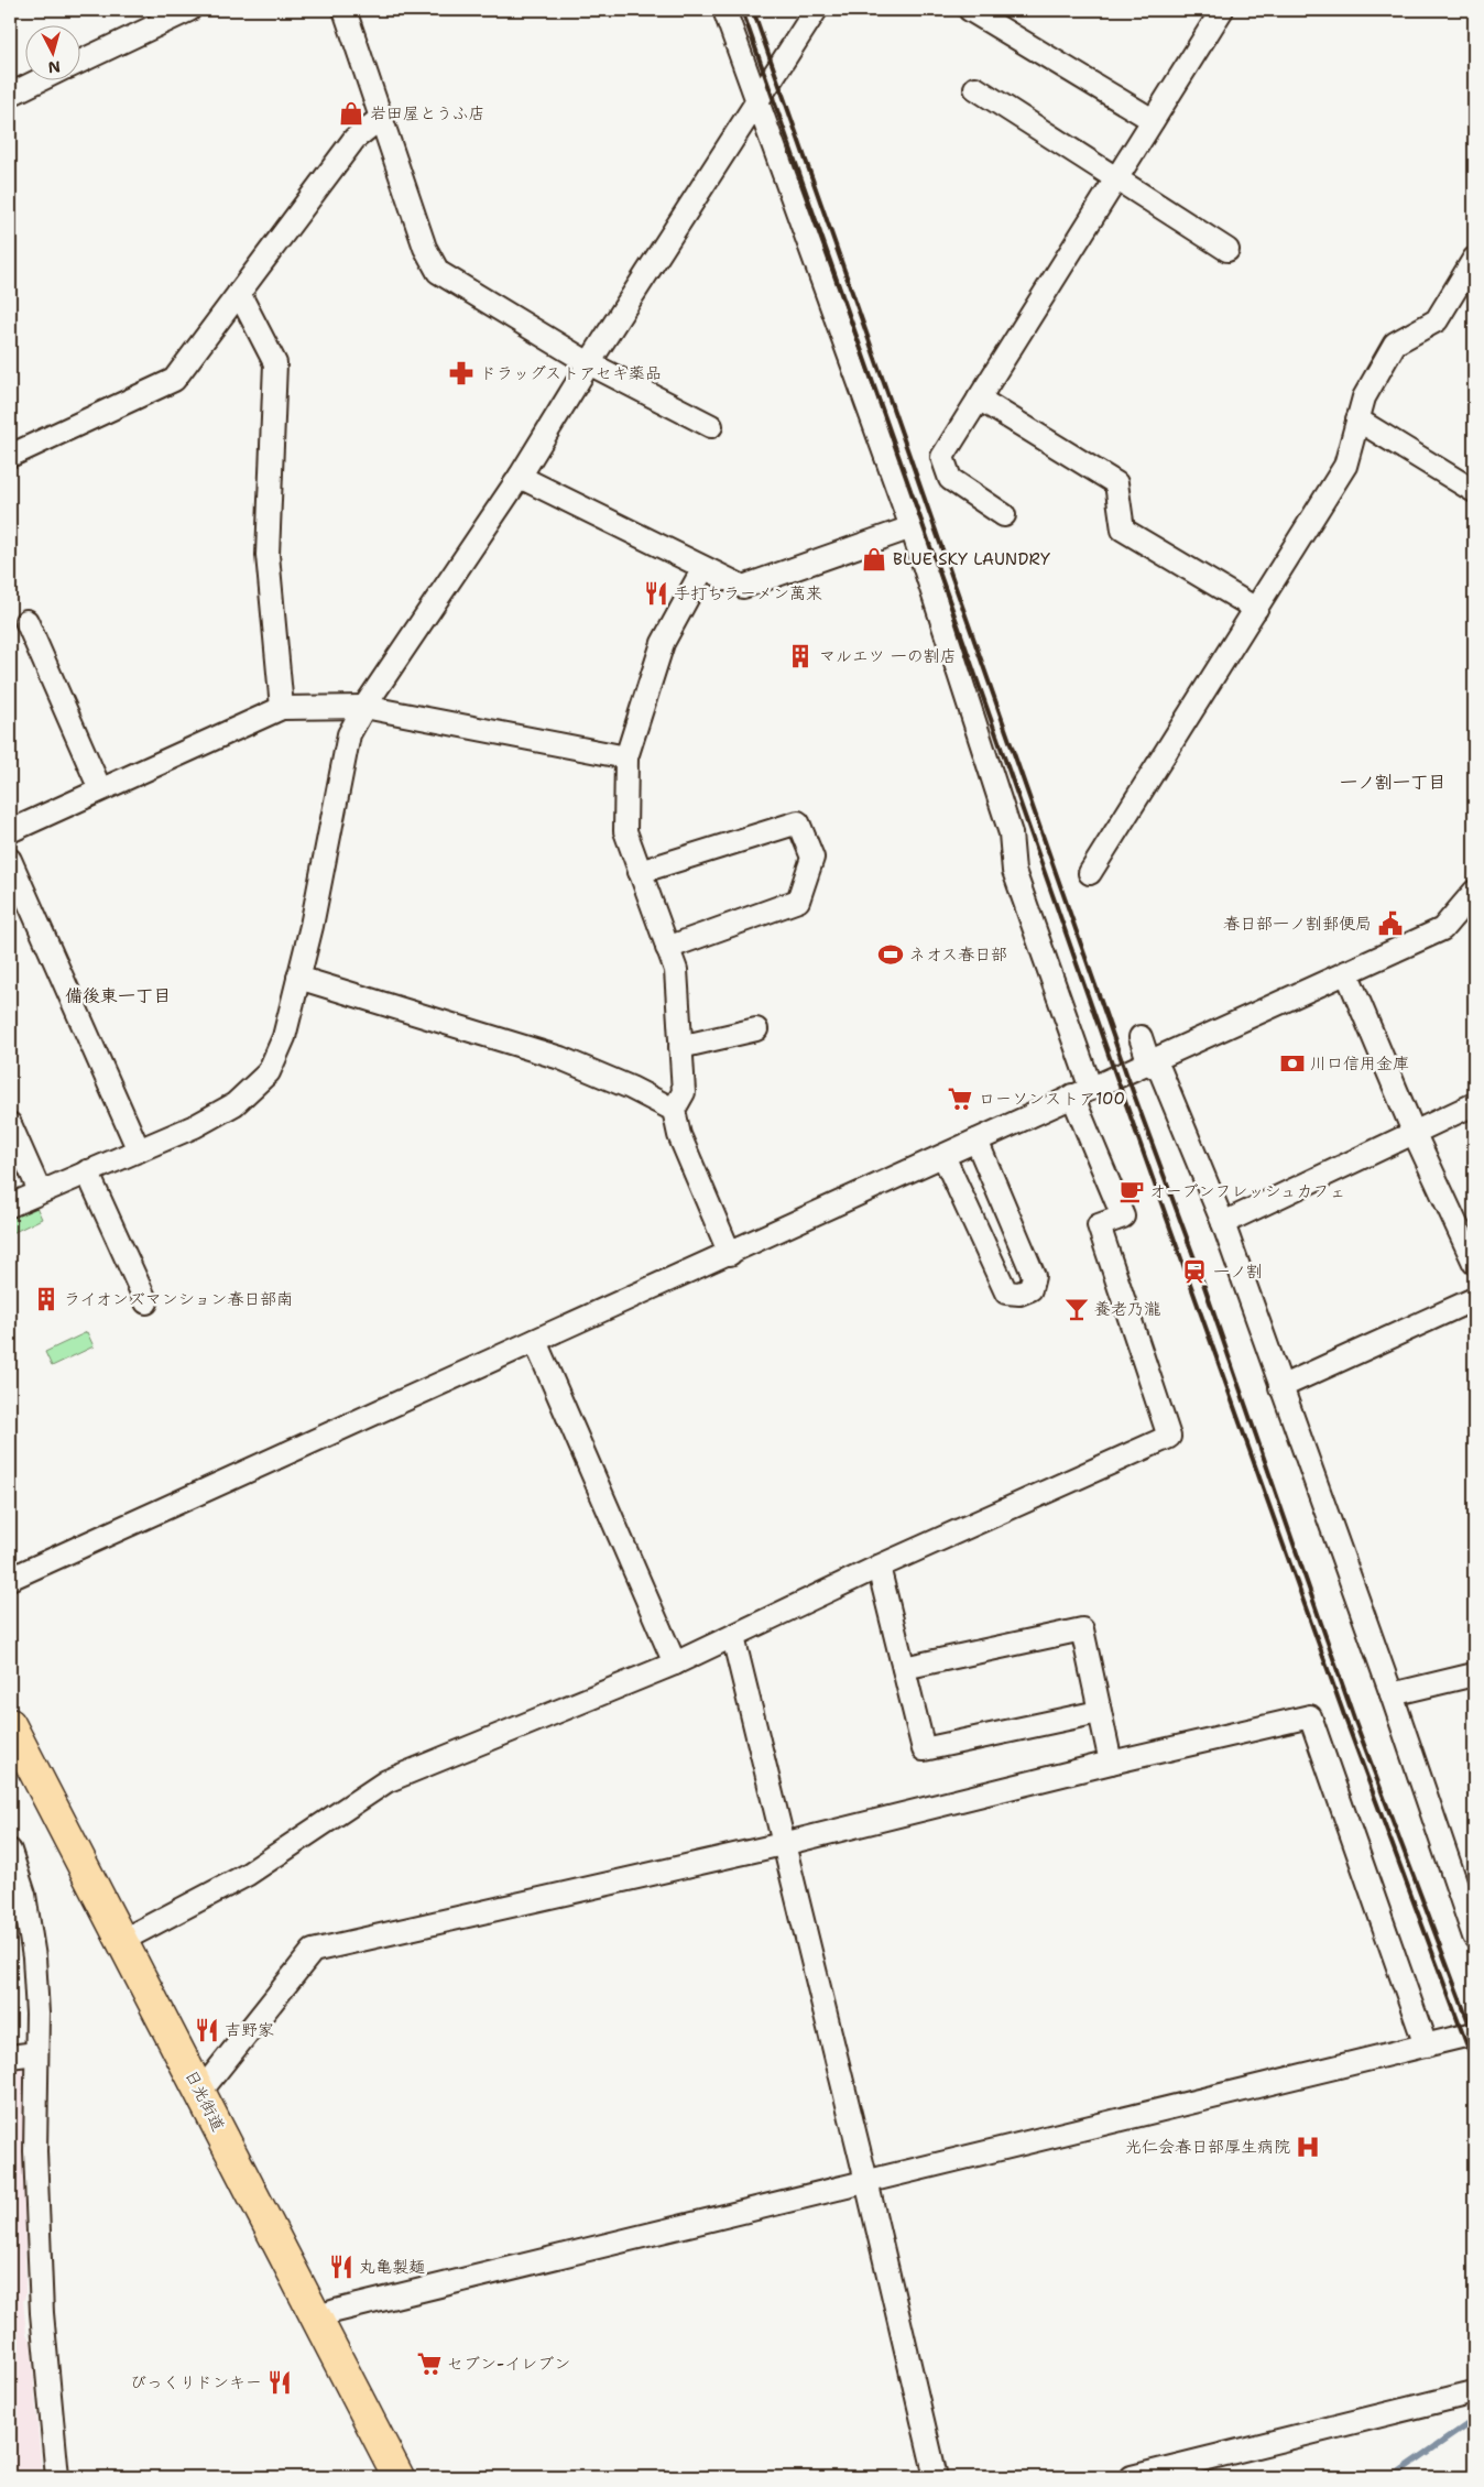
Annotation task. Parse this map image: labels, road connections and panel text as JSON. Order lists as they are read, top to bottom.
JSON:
{
  "streets": {
    "highway": ["日光街道"]
  },
  "districts": ["一ノ割一丁目", "備後東一丁目"],
  "places": {
    "shop": ["岩田屋とうふ店", "BLUE SKY LAUNDRY"],
    "pharmacy": ["ドラッグストアセキ薬品"],
    "restaurant": [
      "手打ちラーメン萬来",
      "吉野家",
      "丸亀製麺",
      "びっくりドンキー"
    ],
    "building": ["マルエツ 一の割店", "ライオンズマンション春日部南"],
    "public building": ["春日部一ノ割郵便局"],
    "sports": ["ネオス春日部"],
    "bank": ["川口信用金庫"],
    "supermarket": ["ローソンストア100", "セブン-イレブン"],
    "cafe": ["オーブンフレッシュカフェ"],
    "station": ["一ノ割"],
    "bar": ["養老乃瀧"],
    "hospital": ["光仁会春日部厚生病院"]
  },
  "north": "bottom"
}
